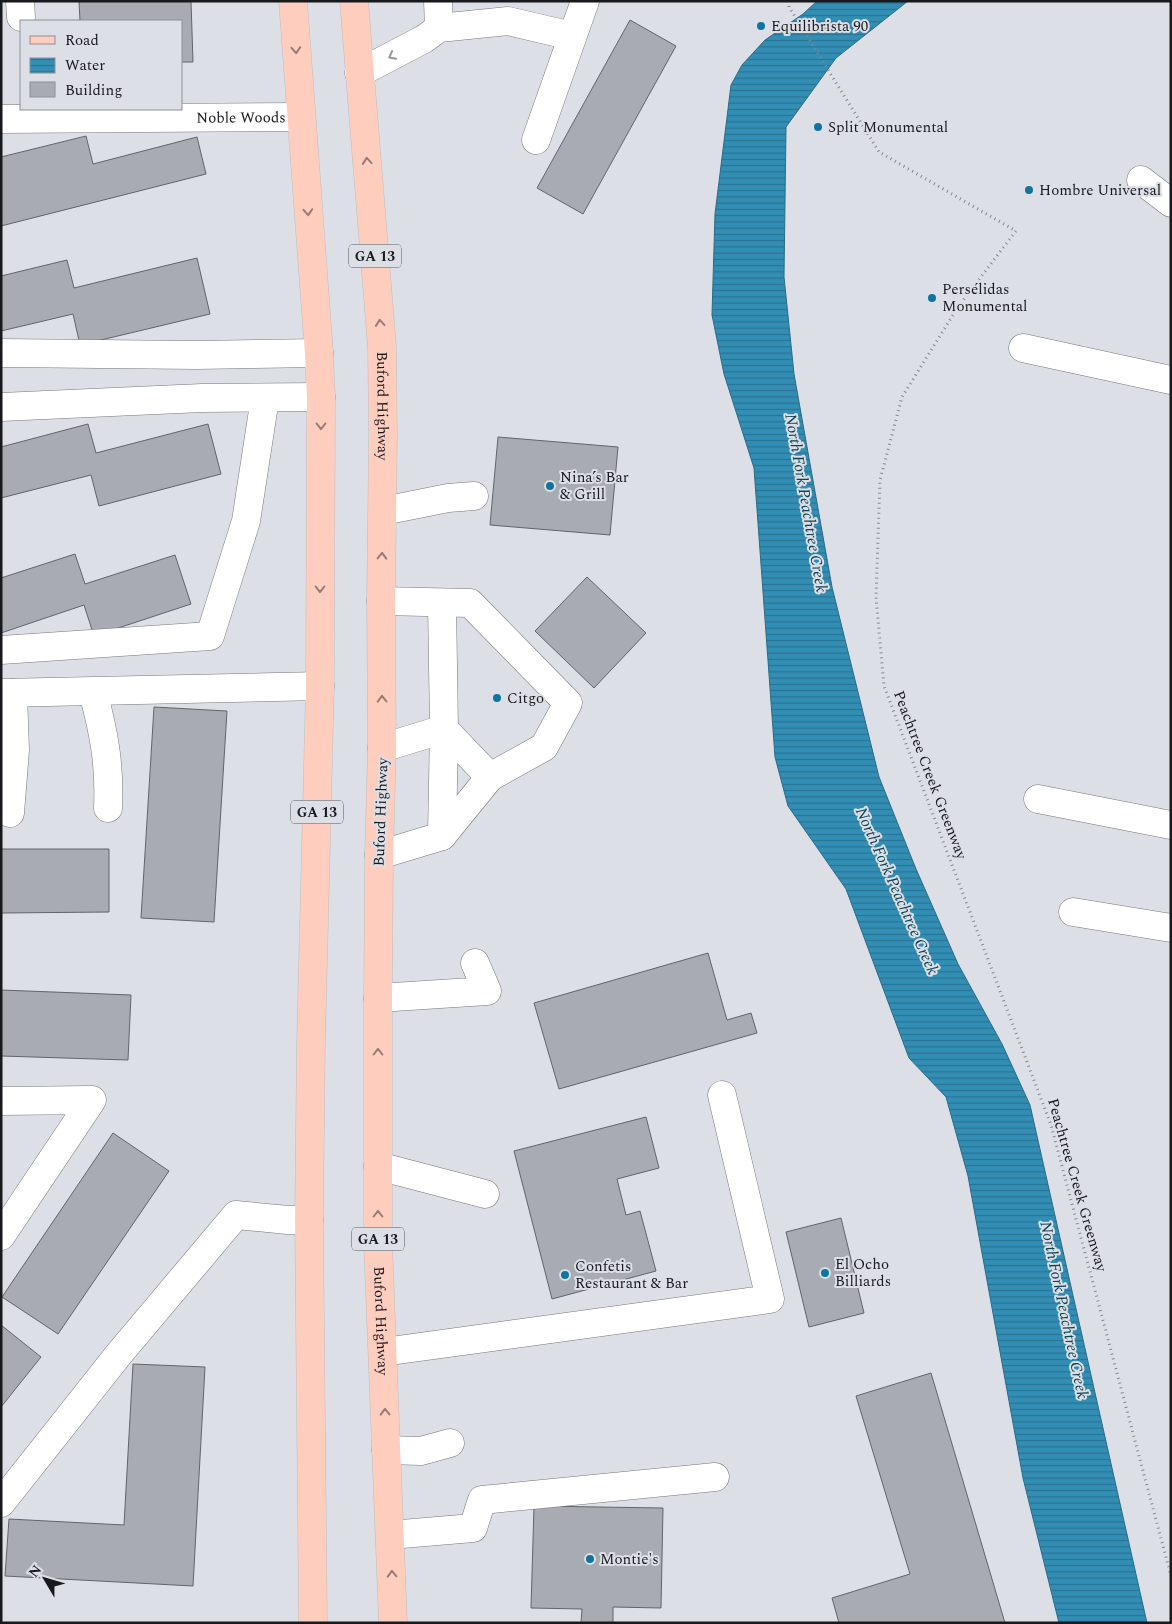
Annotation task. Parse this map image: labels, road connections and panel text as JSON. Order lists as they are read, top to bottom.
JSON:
{
  "streets": {
    "main road": ["GA 13", "Buford Highway"],
    "street": ["Noble Woods"],
    "path": ["Peachtree Creek Greenway"]
  },
  "crossings": [
    ["Noble Woods", "GA 13"]
  ],
  "water": ["North Fork Peachtree Creek"],
  "places": [
    "Equilibrista 90",
    "Split Monumental",
    "Hombre Universal",
    "Persélidas Monumental",
    "Nina’s Bar & Grill",
    "Citgo",
    "El Ocho Billiards",
    "Confetis Restaurant & Bar",
    "Montie's"
  ],
  "legend": ["Road", "Water", "Building"],
  "north": "top left"
}
